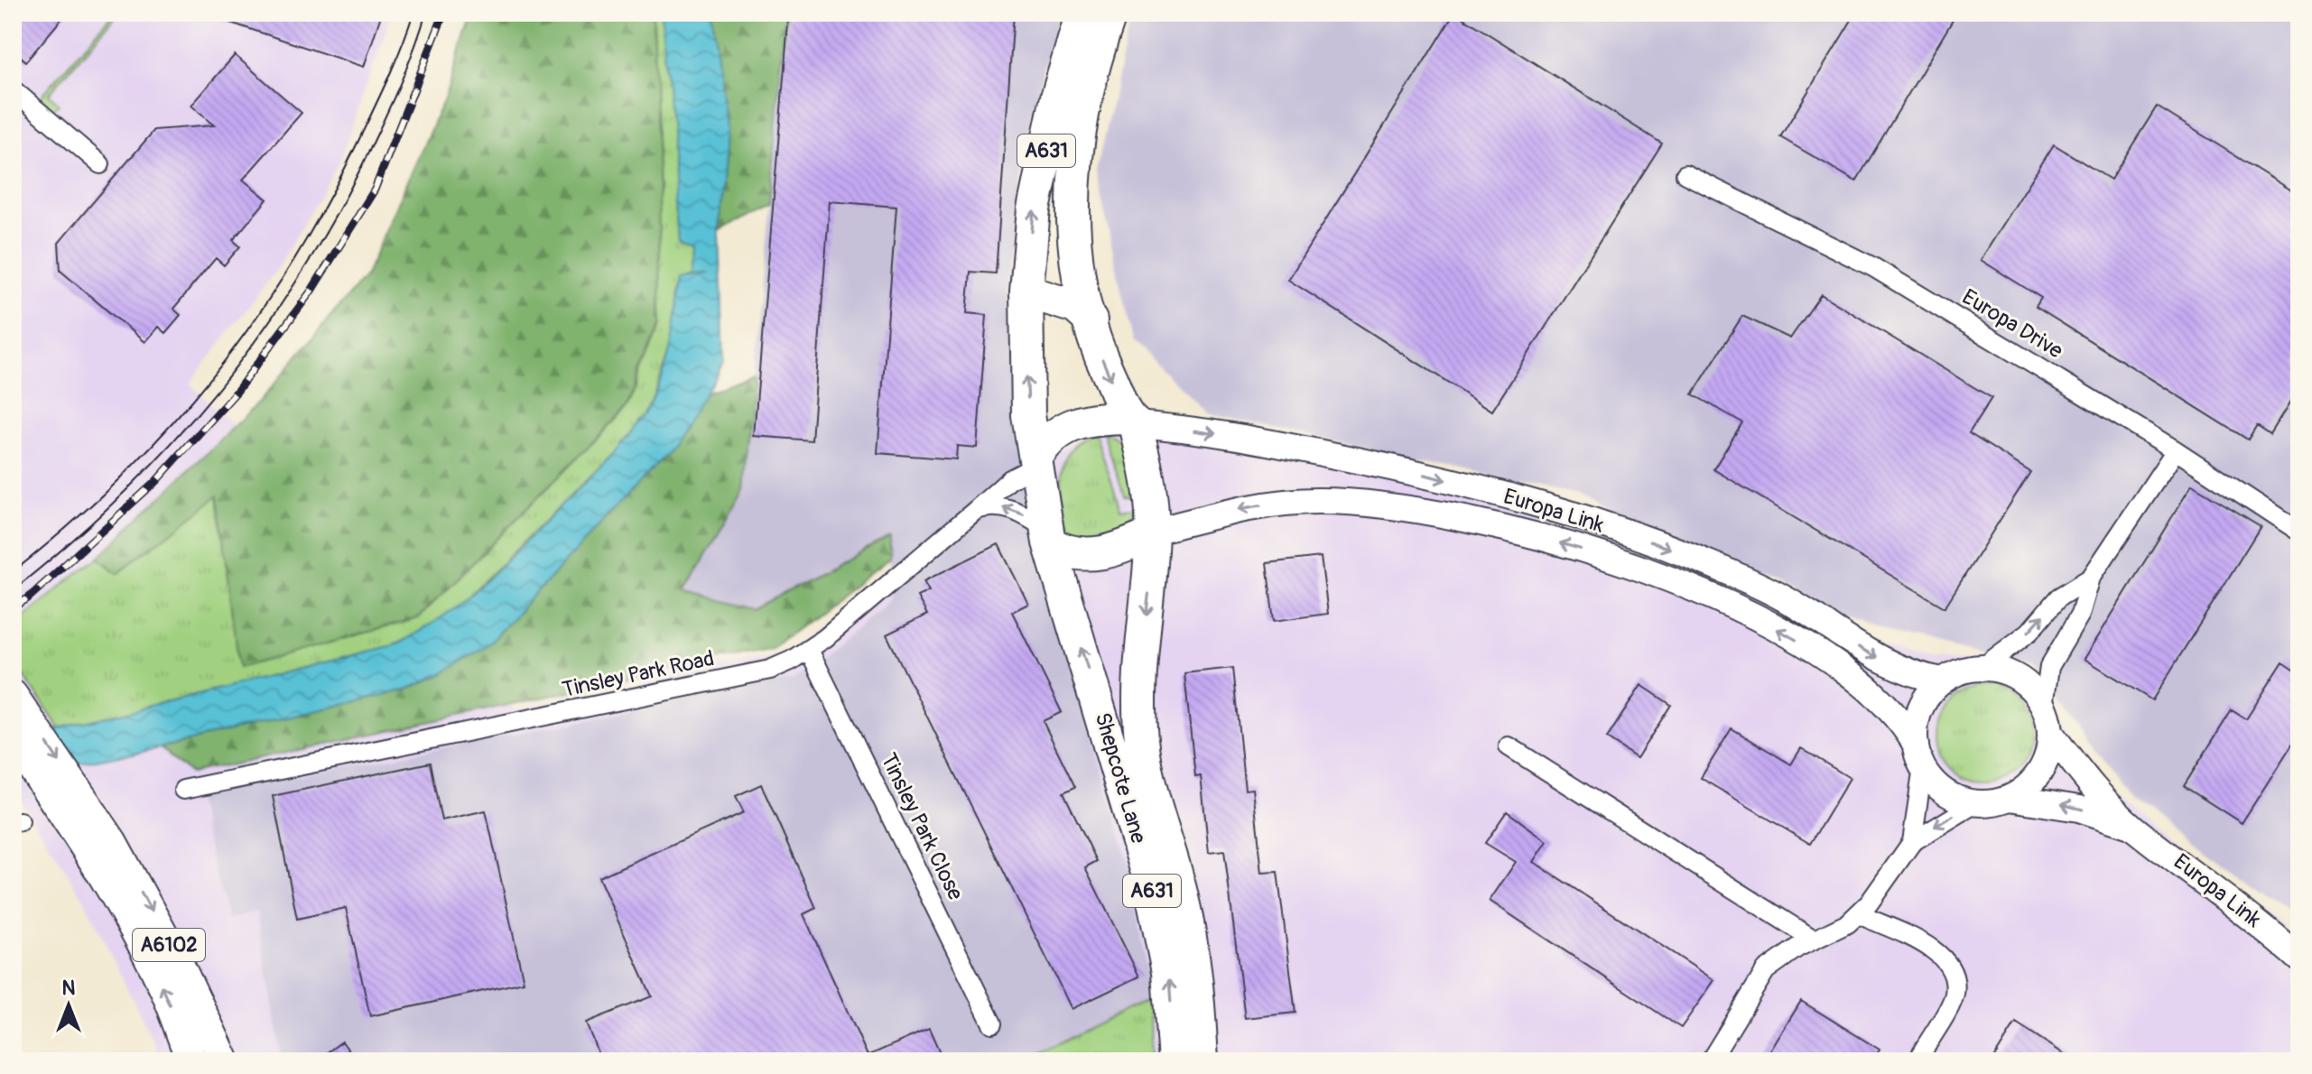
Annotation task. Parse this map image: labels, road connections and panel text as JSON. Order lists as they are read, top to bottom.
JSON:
{
  "streets": {
    "highway": ["A631", "Shepcote Lane"],
    "main road": ["A6102"],
    "street": [
      "Europa Drive",
      "Europa Link",
      "Tinsley Park Road",
      "Tinsley Park Close"
    ]
  },
  "crossings": [
    ["Europa Link", "Tinsley Park Road"],
    ["Europa Link", "Shepcote Lane"],
    ["Tinsley Park Road", "Shepcote Lane"],
    ["Tinsley Park Road", "Tinsley Park Close"]
  ],
  "north": "top"
}
